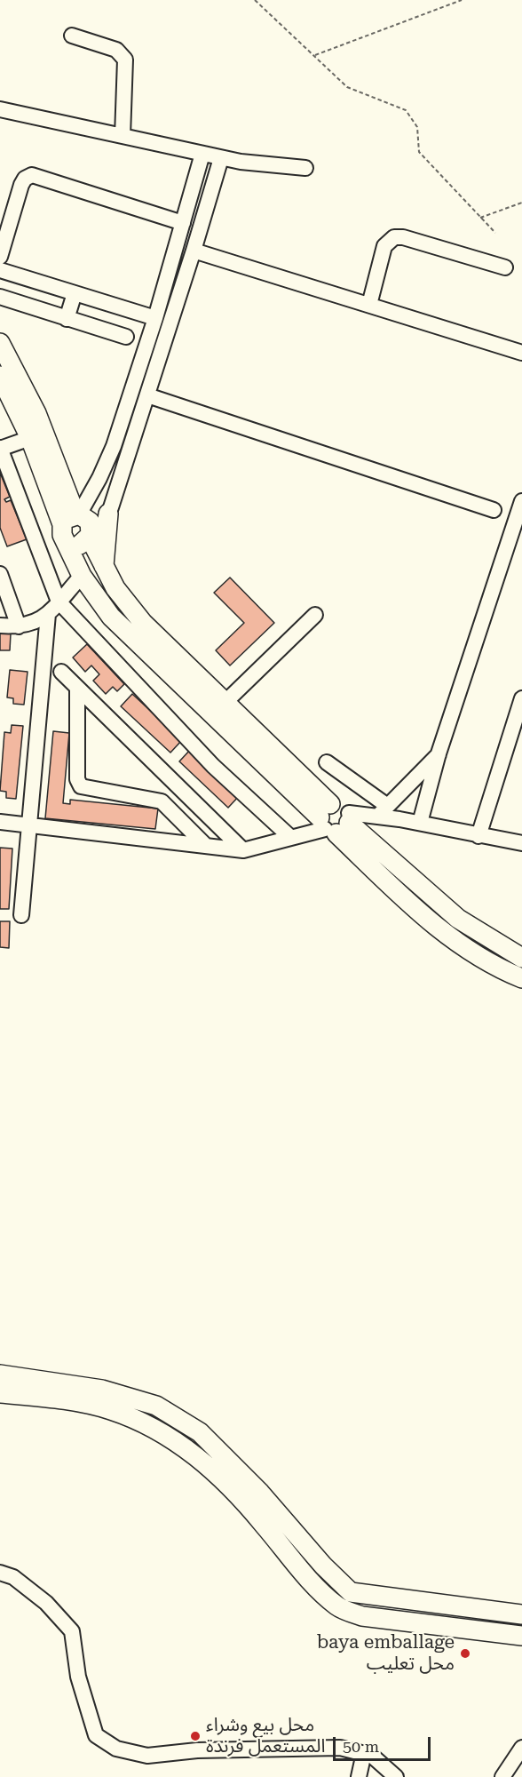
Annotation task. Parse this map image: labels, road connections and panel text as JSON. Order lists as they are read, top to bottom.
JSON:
{
  "places": ["baya emballage محل تعليب", "محل بيع وشراء المستعمل فرندة"],
  "scale_bar": "50 m"
}
